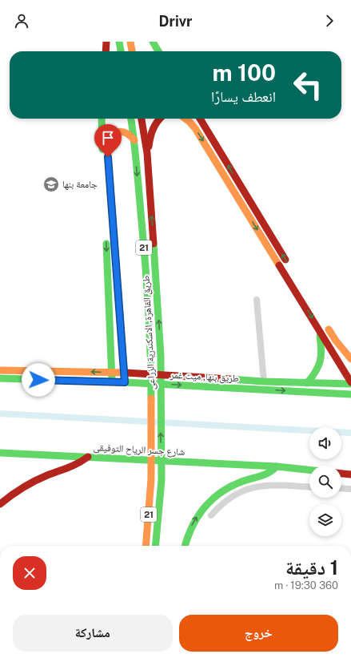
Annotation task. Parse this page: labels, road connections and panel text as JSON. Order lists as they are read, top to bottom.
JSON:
{
  "streets": {
    "main road": [
      "21",
      "طريق القاهرة, الاسكندرية الزراعى",
      "طريق بنها, ميت غمر",
      "شارع جسر الرياح التوفيقى"
    ]
  },
  "places": {
    "school or university": ["جامعة بنها"]
  },
  "page": {
    "header": "Drivr",
    "turn": ["100 m", "انعطف يسارًا"],
    "heading": ["1 دقيقة", "360 m · 19:30"],
    "buttons": ["خروج", "مشاركة"]
  }
}
